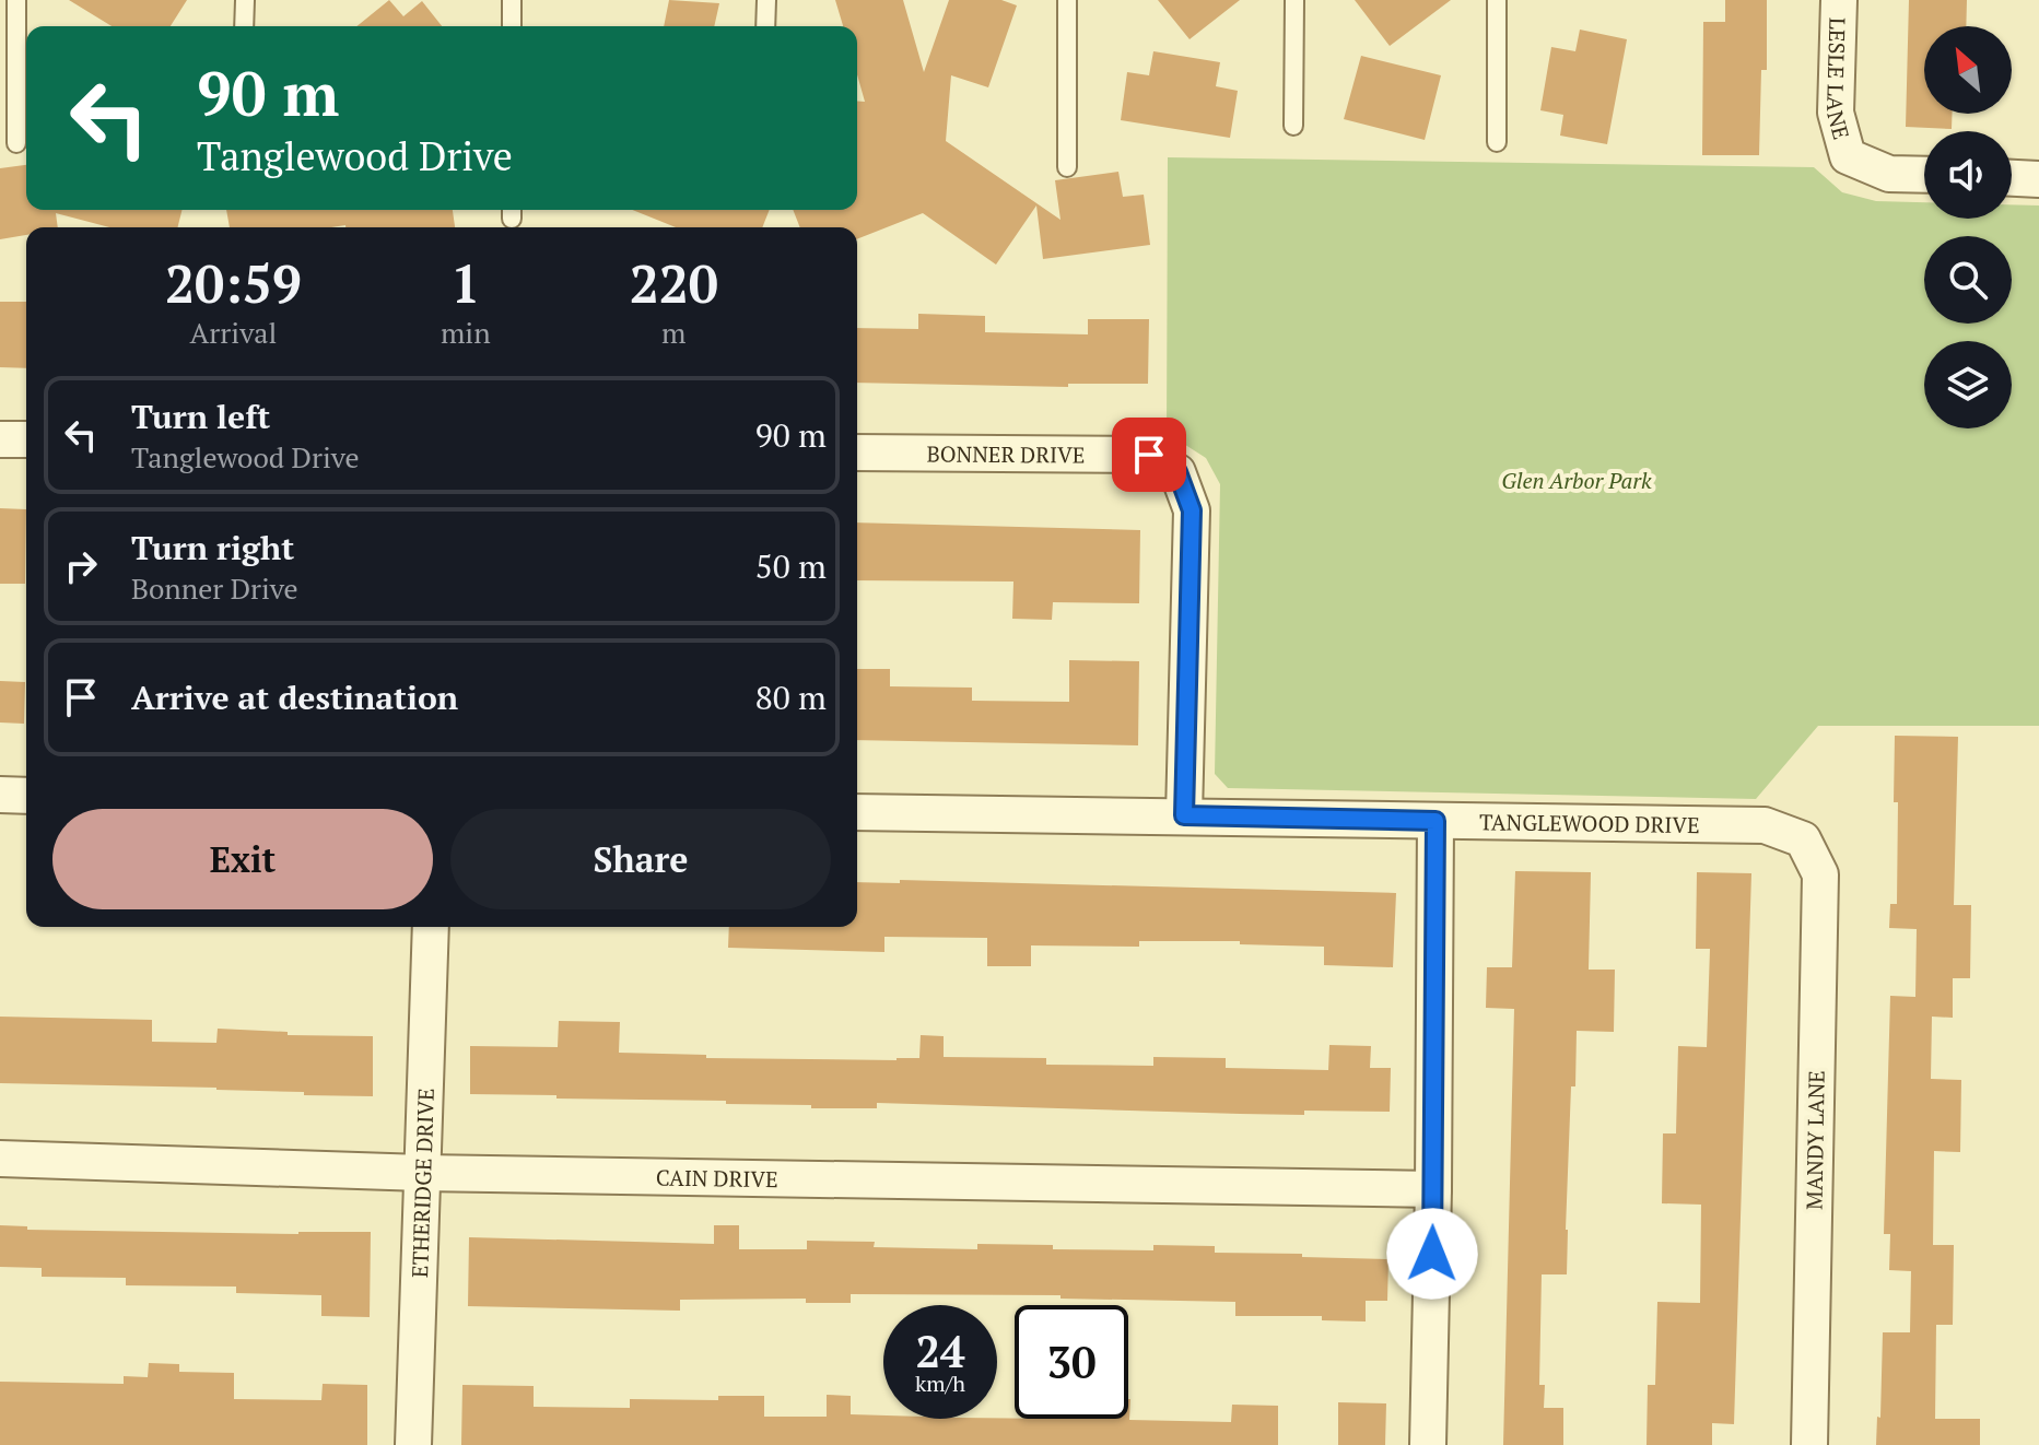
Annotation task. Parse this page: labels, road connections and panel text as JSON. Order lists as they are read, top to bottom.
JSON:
{
  "streets": {
    "street": [
      "LESLE LANE",
      "BONNER DRIVE",
      "TANGLEWOOD DRIVE",
      "MANDY LANE",
      "CAIN DRIVE",
      "ETHERIDGE DRIVE"
    ]
  },
  "crossings": [
    ["BONNER DRIVE", "TANGLEWOOD DRIVE"],
    ["TANGLEWOOD DRIVE", "MANDY LANE"],
    ["CAIN DRIVE", "ETHERIDGE DRIVE"]
  ],
  "parks": ["Glen Arbor Park"],
  "north": "top left",
  "page": {
    "turn": ["90 m", "Tanglewood Drive"],
    "eta": [
      "20:59",
      "Arrival",
      "1",
      "min",
      "220",
      "m"
    ],
    "list": [
      {
        "name": "Turn left",
        "note": "Tanglewood Drive",
        "value": "90 m"
      },
      {
        "name": "Turn right",
        "note": "Bonner Drive",
        "value": "50 m"
      },
      {
        "name": "Arrive at destination",
        "value": "80 m"
      }
    ],
    "buttons": ["Exit", "Share"],
    "speed": "24 km/h",
    "limit": "30"
  }
}
